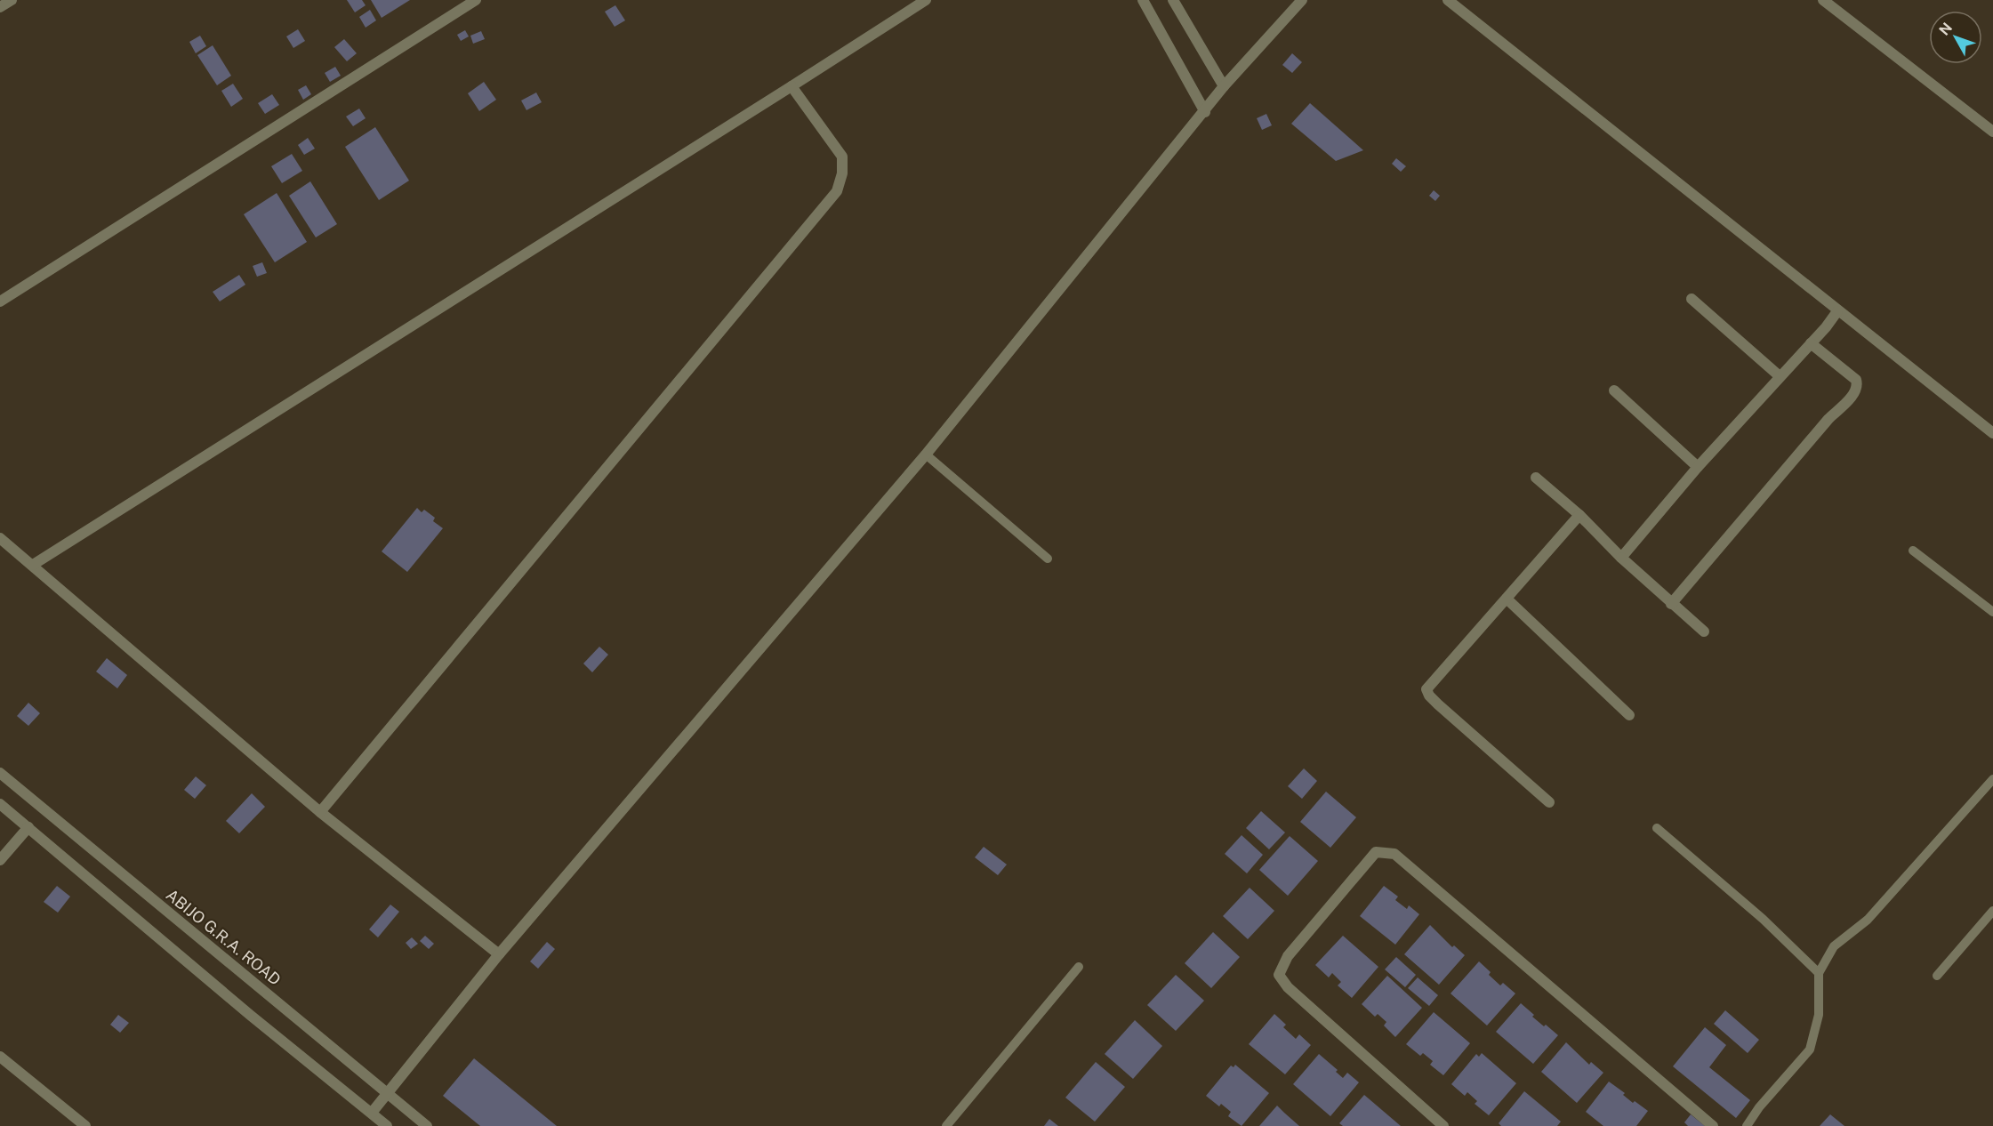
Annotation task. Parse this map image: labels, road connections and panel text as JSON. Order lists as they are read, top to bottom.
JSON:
{
  "streets": {
    "street": ["ABIJO G.R.A. ROAD"]
  },
  "north": "top left"
}
